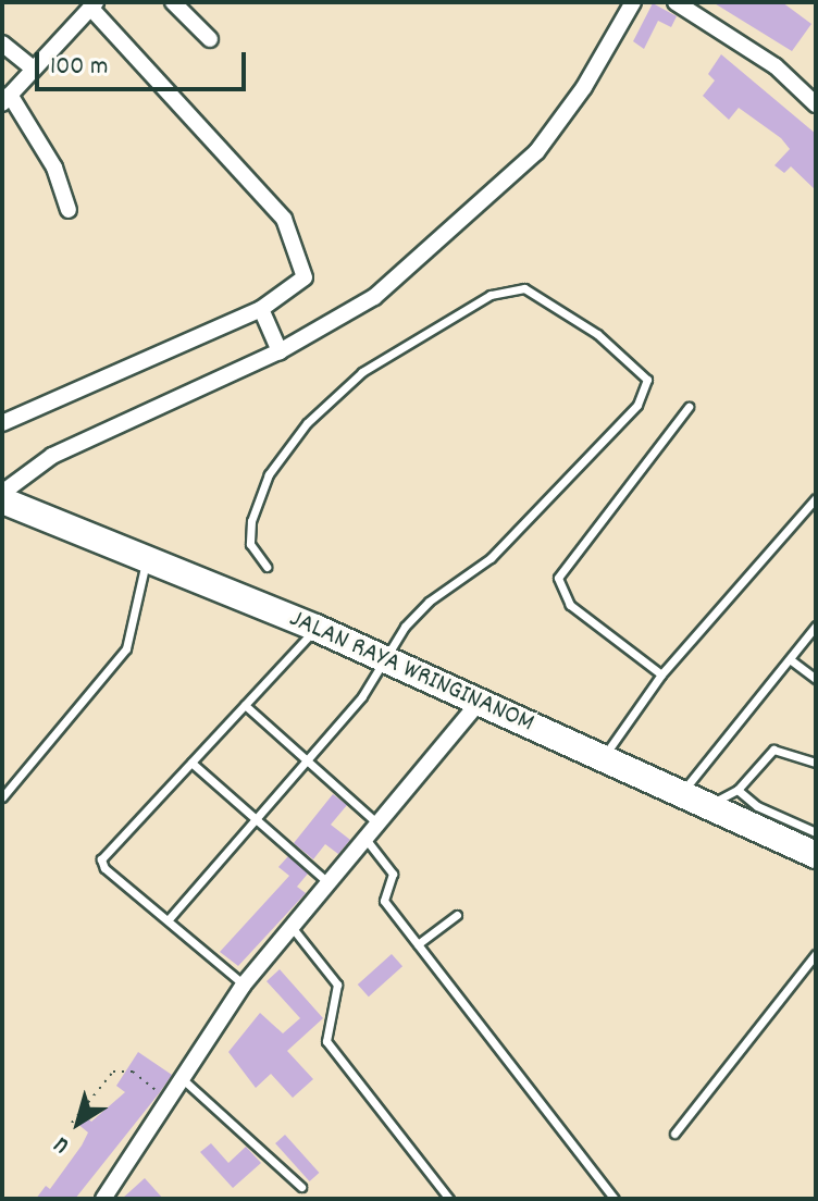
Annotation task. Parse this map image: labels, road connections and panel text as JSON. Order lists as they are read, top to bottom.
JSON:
{
  "streets": {
    "main road": ["JALAN RAYA WRINGINANOM"]
  },
  "scale_bar": "100 m",
  "north": "bottom left"
}
